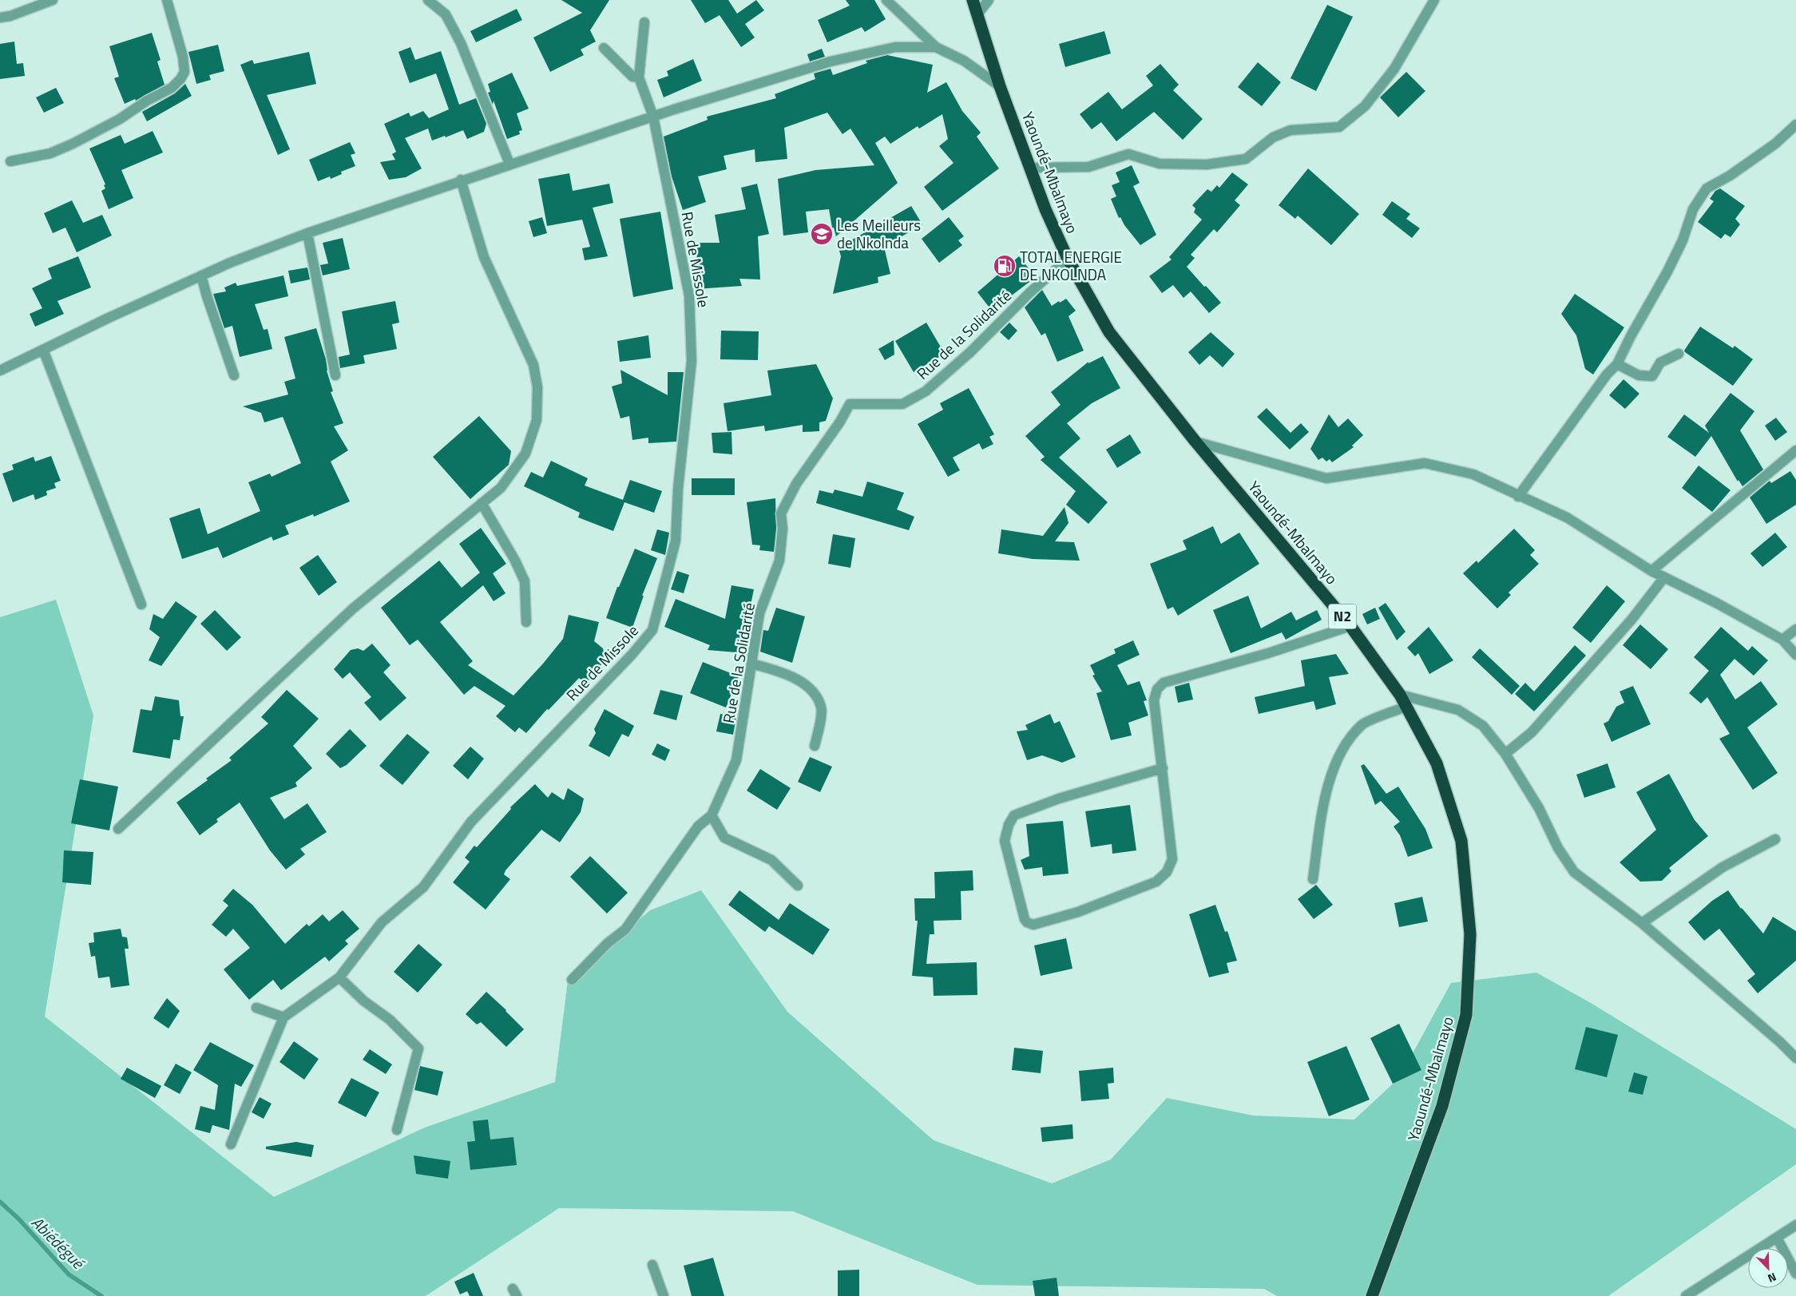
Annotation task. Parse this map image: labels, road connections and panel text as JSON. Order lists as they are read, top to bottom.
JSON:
{
  "streets": {
    "highway": ["Yaoundé-Mbalmayo", "N2"],
    "street": ["Rue de Missole", "Rue de la Solidarité"]
  },
  "crossings": [
    ["Yaoundé-Mbalmayo", "Rue de la Solidarité"]
  ],
  "water": ["Abiédégué"],
  "places": {
    "school or university": ["Les Meilleurs de Nkolnda"],
    "fuel station": ["TOTAL ENERGIE DE NKOLNDA"]
  },
  "north": "bottom right"
}
